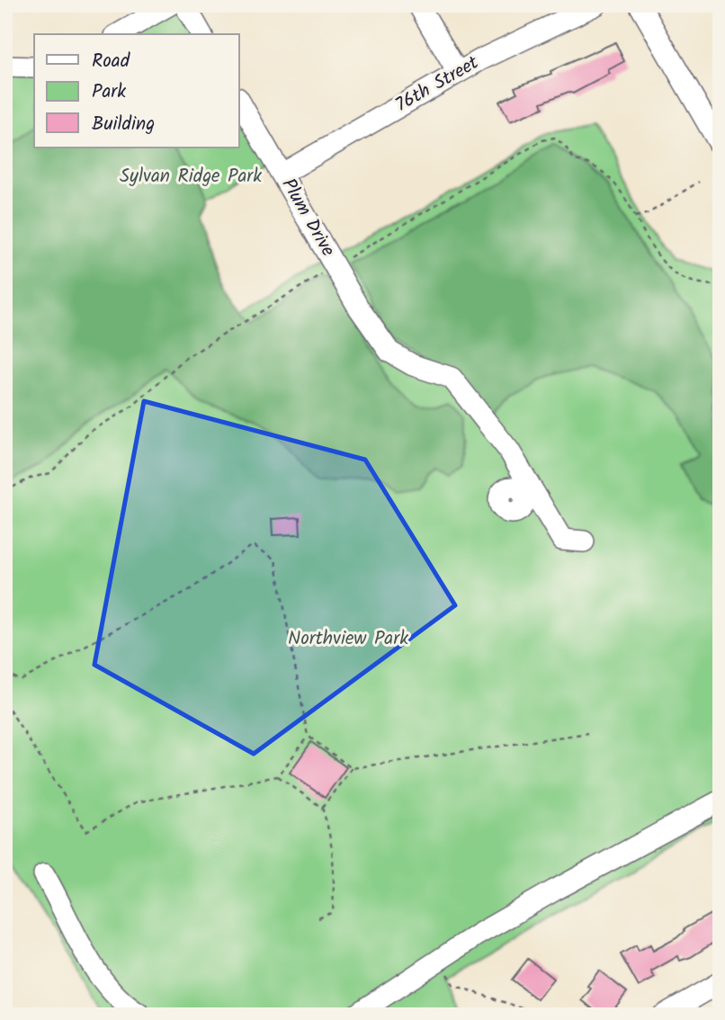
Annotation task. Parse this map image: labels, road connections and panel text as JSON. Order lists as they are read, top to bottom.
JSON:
{
  "streets": {
    "street": ["76th Street", "Plum Drive"]
  },
  "crossings": [
    ["76th Street", "Plum Drive"]
  ],
  "parks": ["Sylvan Ridge Park", "Northview Park"],
  "legend": ["Road", "Park", "Building"]
}
